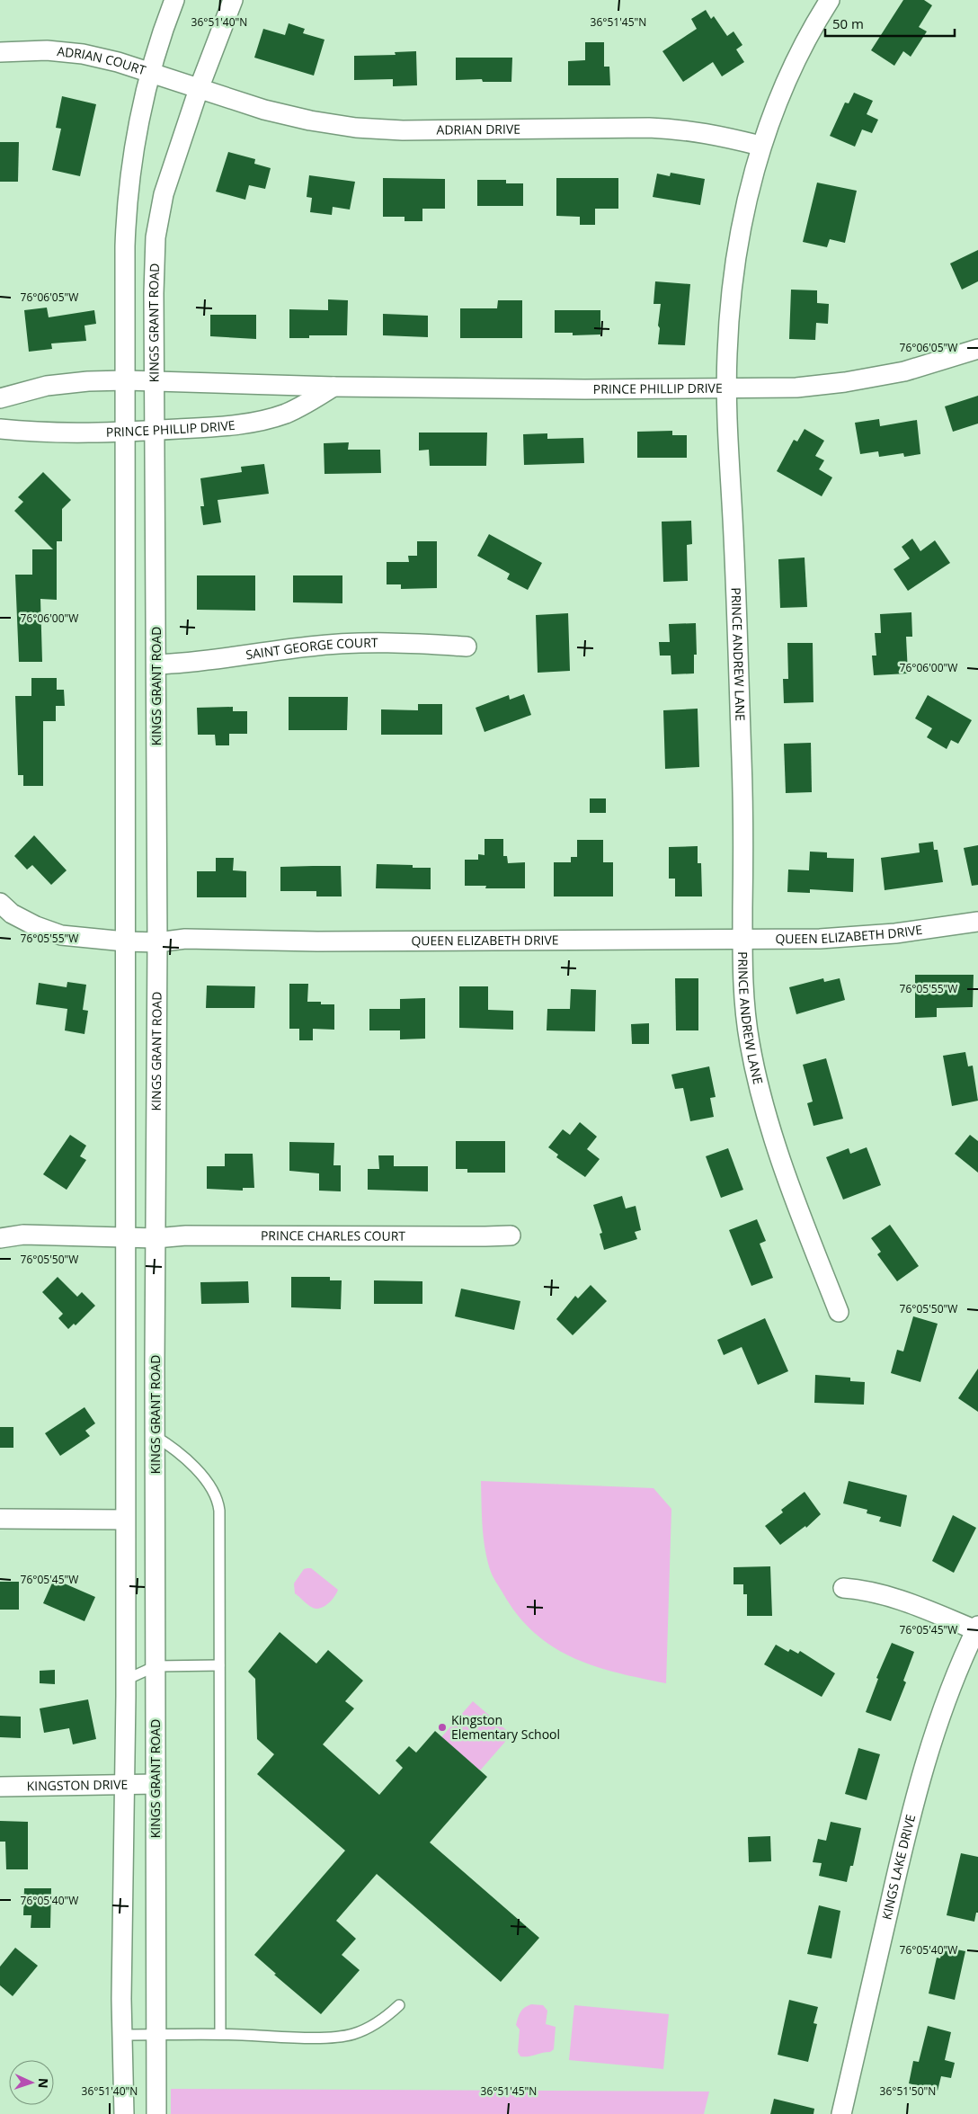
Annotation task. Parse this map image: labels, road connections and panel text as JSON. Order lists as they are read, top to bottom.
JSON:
{
  "streets": {
    "street": [
      "ADRIAN COURT",
      "ADRIAN DRIVE",
      "KINGS GRANT ROAD",
      "PRINCE PHILLIP DRIVE",
      "SAINT GEORGE COURT",
      "PRINCE ANDREW LANE",
      "QUEEN ELIZABETH DRIVE",
      "PRINCE CHARLES COURT",
      "KINGSTON DRIVE",
      "KINGS LAKE DRIVE"
    ]
  },
  "crossings": [
    ["ADRIAN COURT", "ADRIAN DRIVE"],
    ["ADRIAN COURT", "KINGS GRANT ROAD"],
    ["ADRIAN DRIVE", "KINGS GRANT ROAD"],
    ["ADRIAN DRIVE", "PRINCE ANDREW LANE"],
    ["KINGS GRANT ROAD", "PRINCE PHILLIP DRIVE"],
    ["KINGS GRANT ROAD", "SAINT GEORGE COURT"],
    ["KINGS GRANT ROAD", "QUEEN ELIZABETH DRIVE"],
    ["KINGS GRANT ROAD", "PRINCE CHARLES COURT"],
    ["KINGS GRANT ROAD", "KINGSTON DRIVE"],
    ["PRINCE PHILLIP DRIVE", "PRINCE ANDREW LANE"],
    ["PRINCE ANDREW LANE", "QUEEN ELIZABETH DRIVE"]
  ],
  "places": ["Kingston Elementary School"],
  "scale_bar": "50 m",
  "north": "right",
  "coordinates": [
    "36°51'40\"N",
    "36°51'45\"N",
    "76°06'05\"W",
    "76°06'00\"W",
    "76°05'55\"W",
    "76°05'50\"W",
    "76°05'45\"W",
    "76°05'40\"W",
    "36°51'50\"N"
  ]
}
